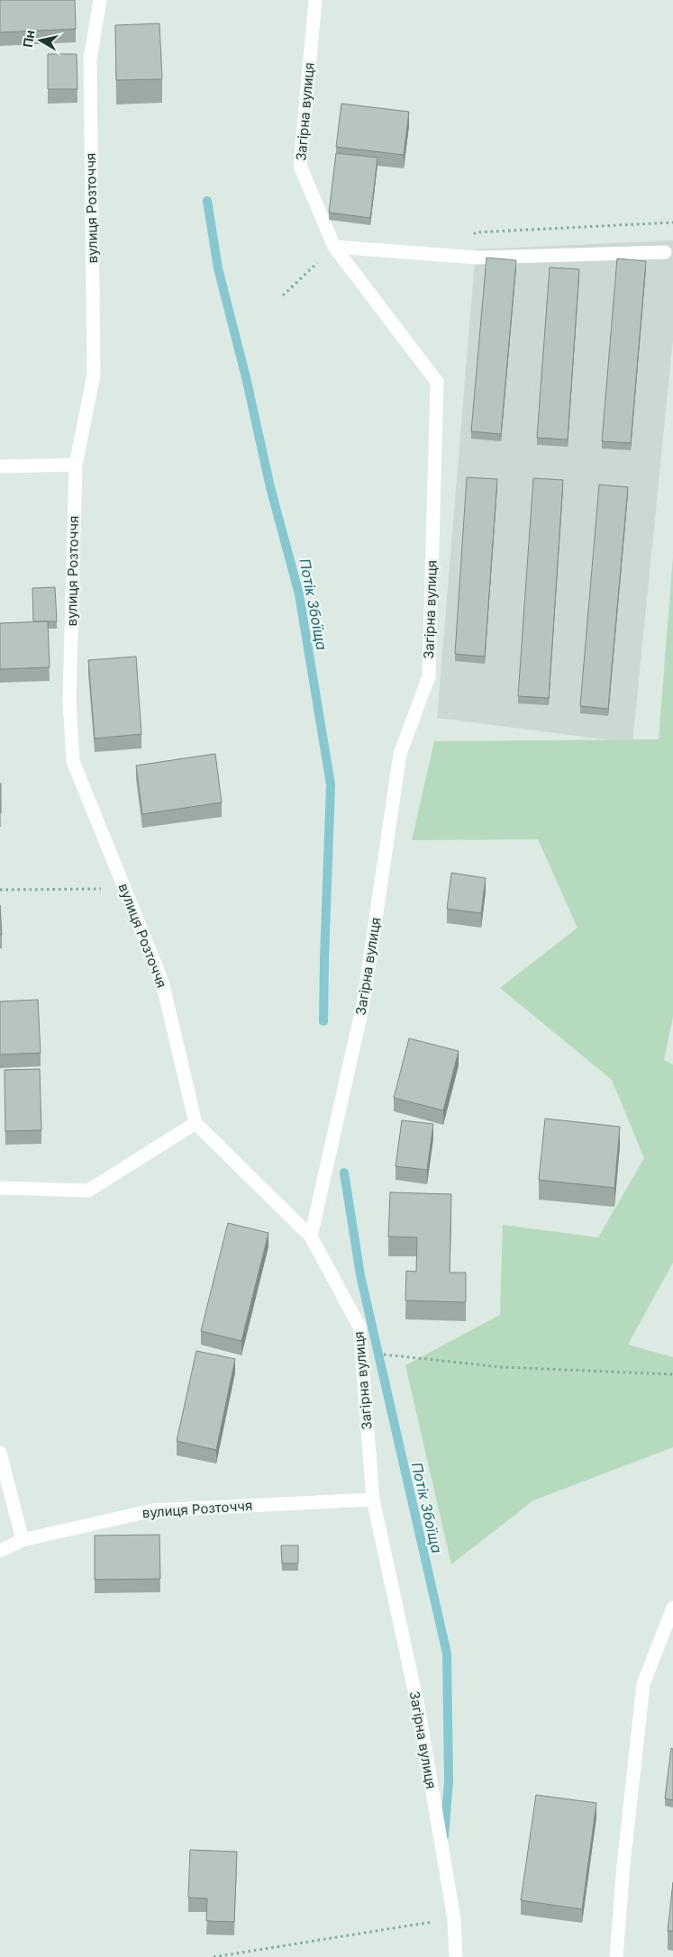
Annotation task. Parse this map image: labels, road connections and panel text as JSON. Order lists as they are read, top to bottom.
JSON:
{
  "streets": {
    "street": ["Загірна вулиця", "вулиця Розточчя"]
  },
  "crossings": [
    ["Загірна вулиця", "вулиця Розточчя"]
  ],
  "water": ["Потік Збоїща"],
  "north": "left"
}
